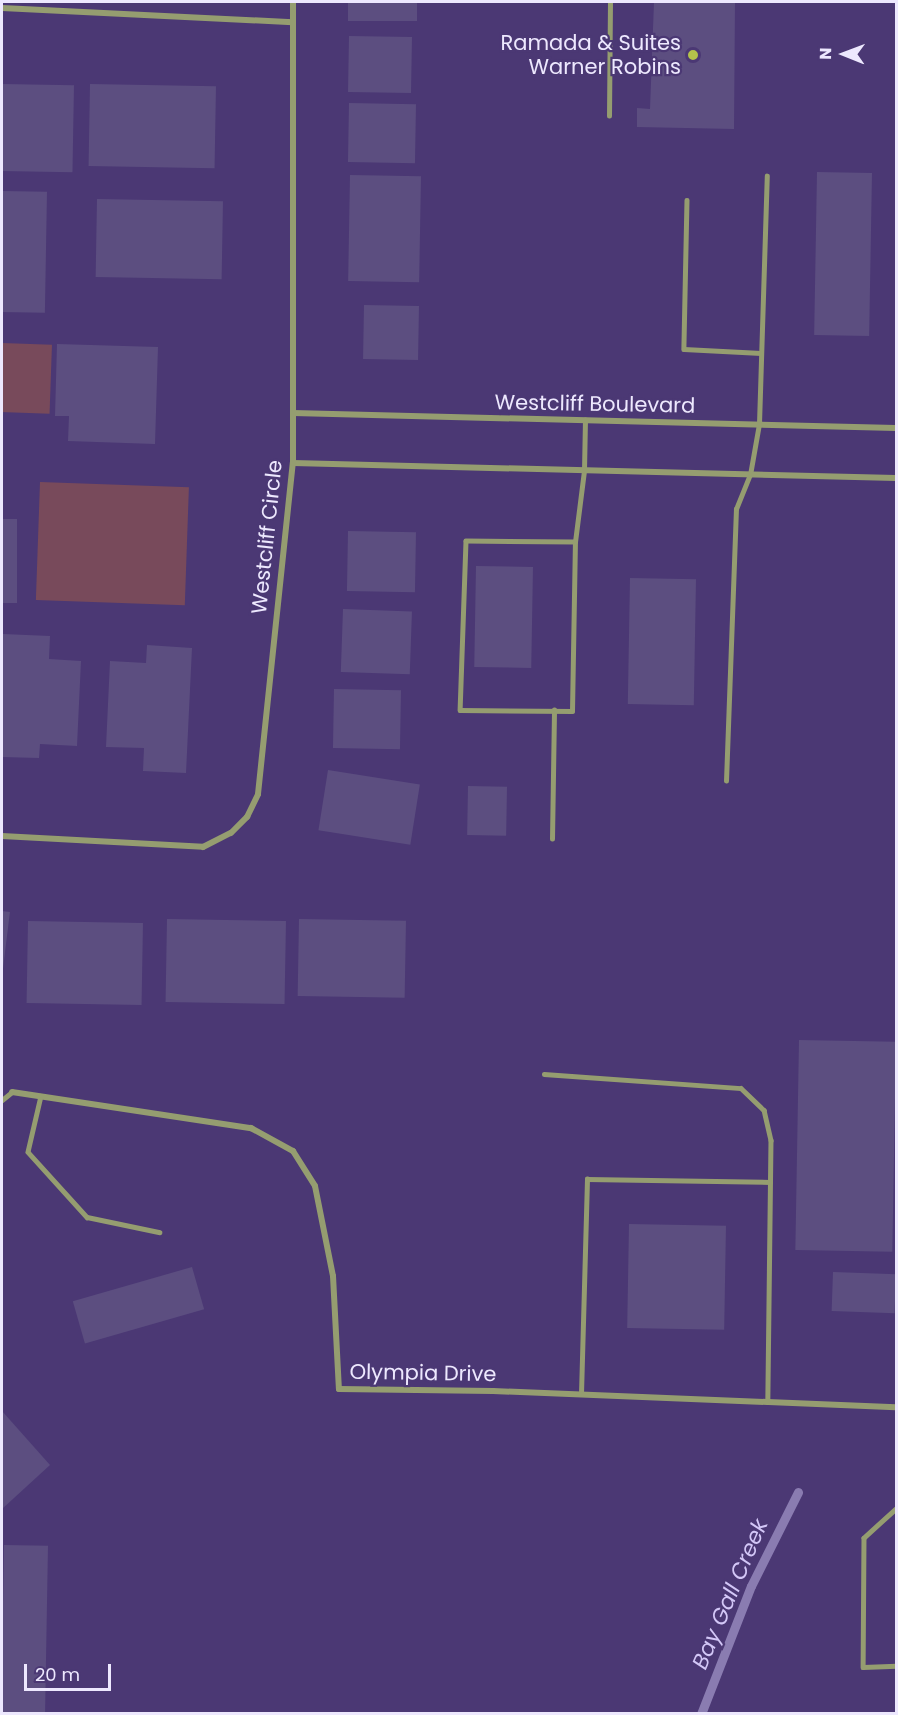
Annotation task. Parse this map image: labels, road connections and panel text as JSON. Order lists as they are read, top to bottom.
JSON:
{
  "streets": {
    "street": ["Westcliff Boulevard", "Westcliff Circle", "Olympia Drive"]
  },
  "crossings": [
    ["Westcliff Boulevard", "Westcliff Circle"]
  ],
  "water": ["Bay Gall Creek"],
  "places": ["Ramada & Suites Warner Robins"],
  "scale_bar": "20 m",
  "north": "left"
}
